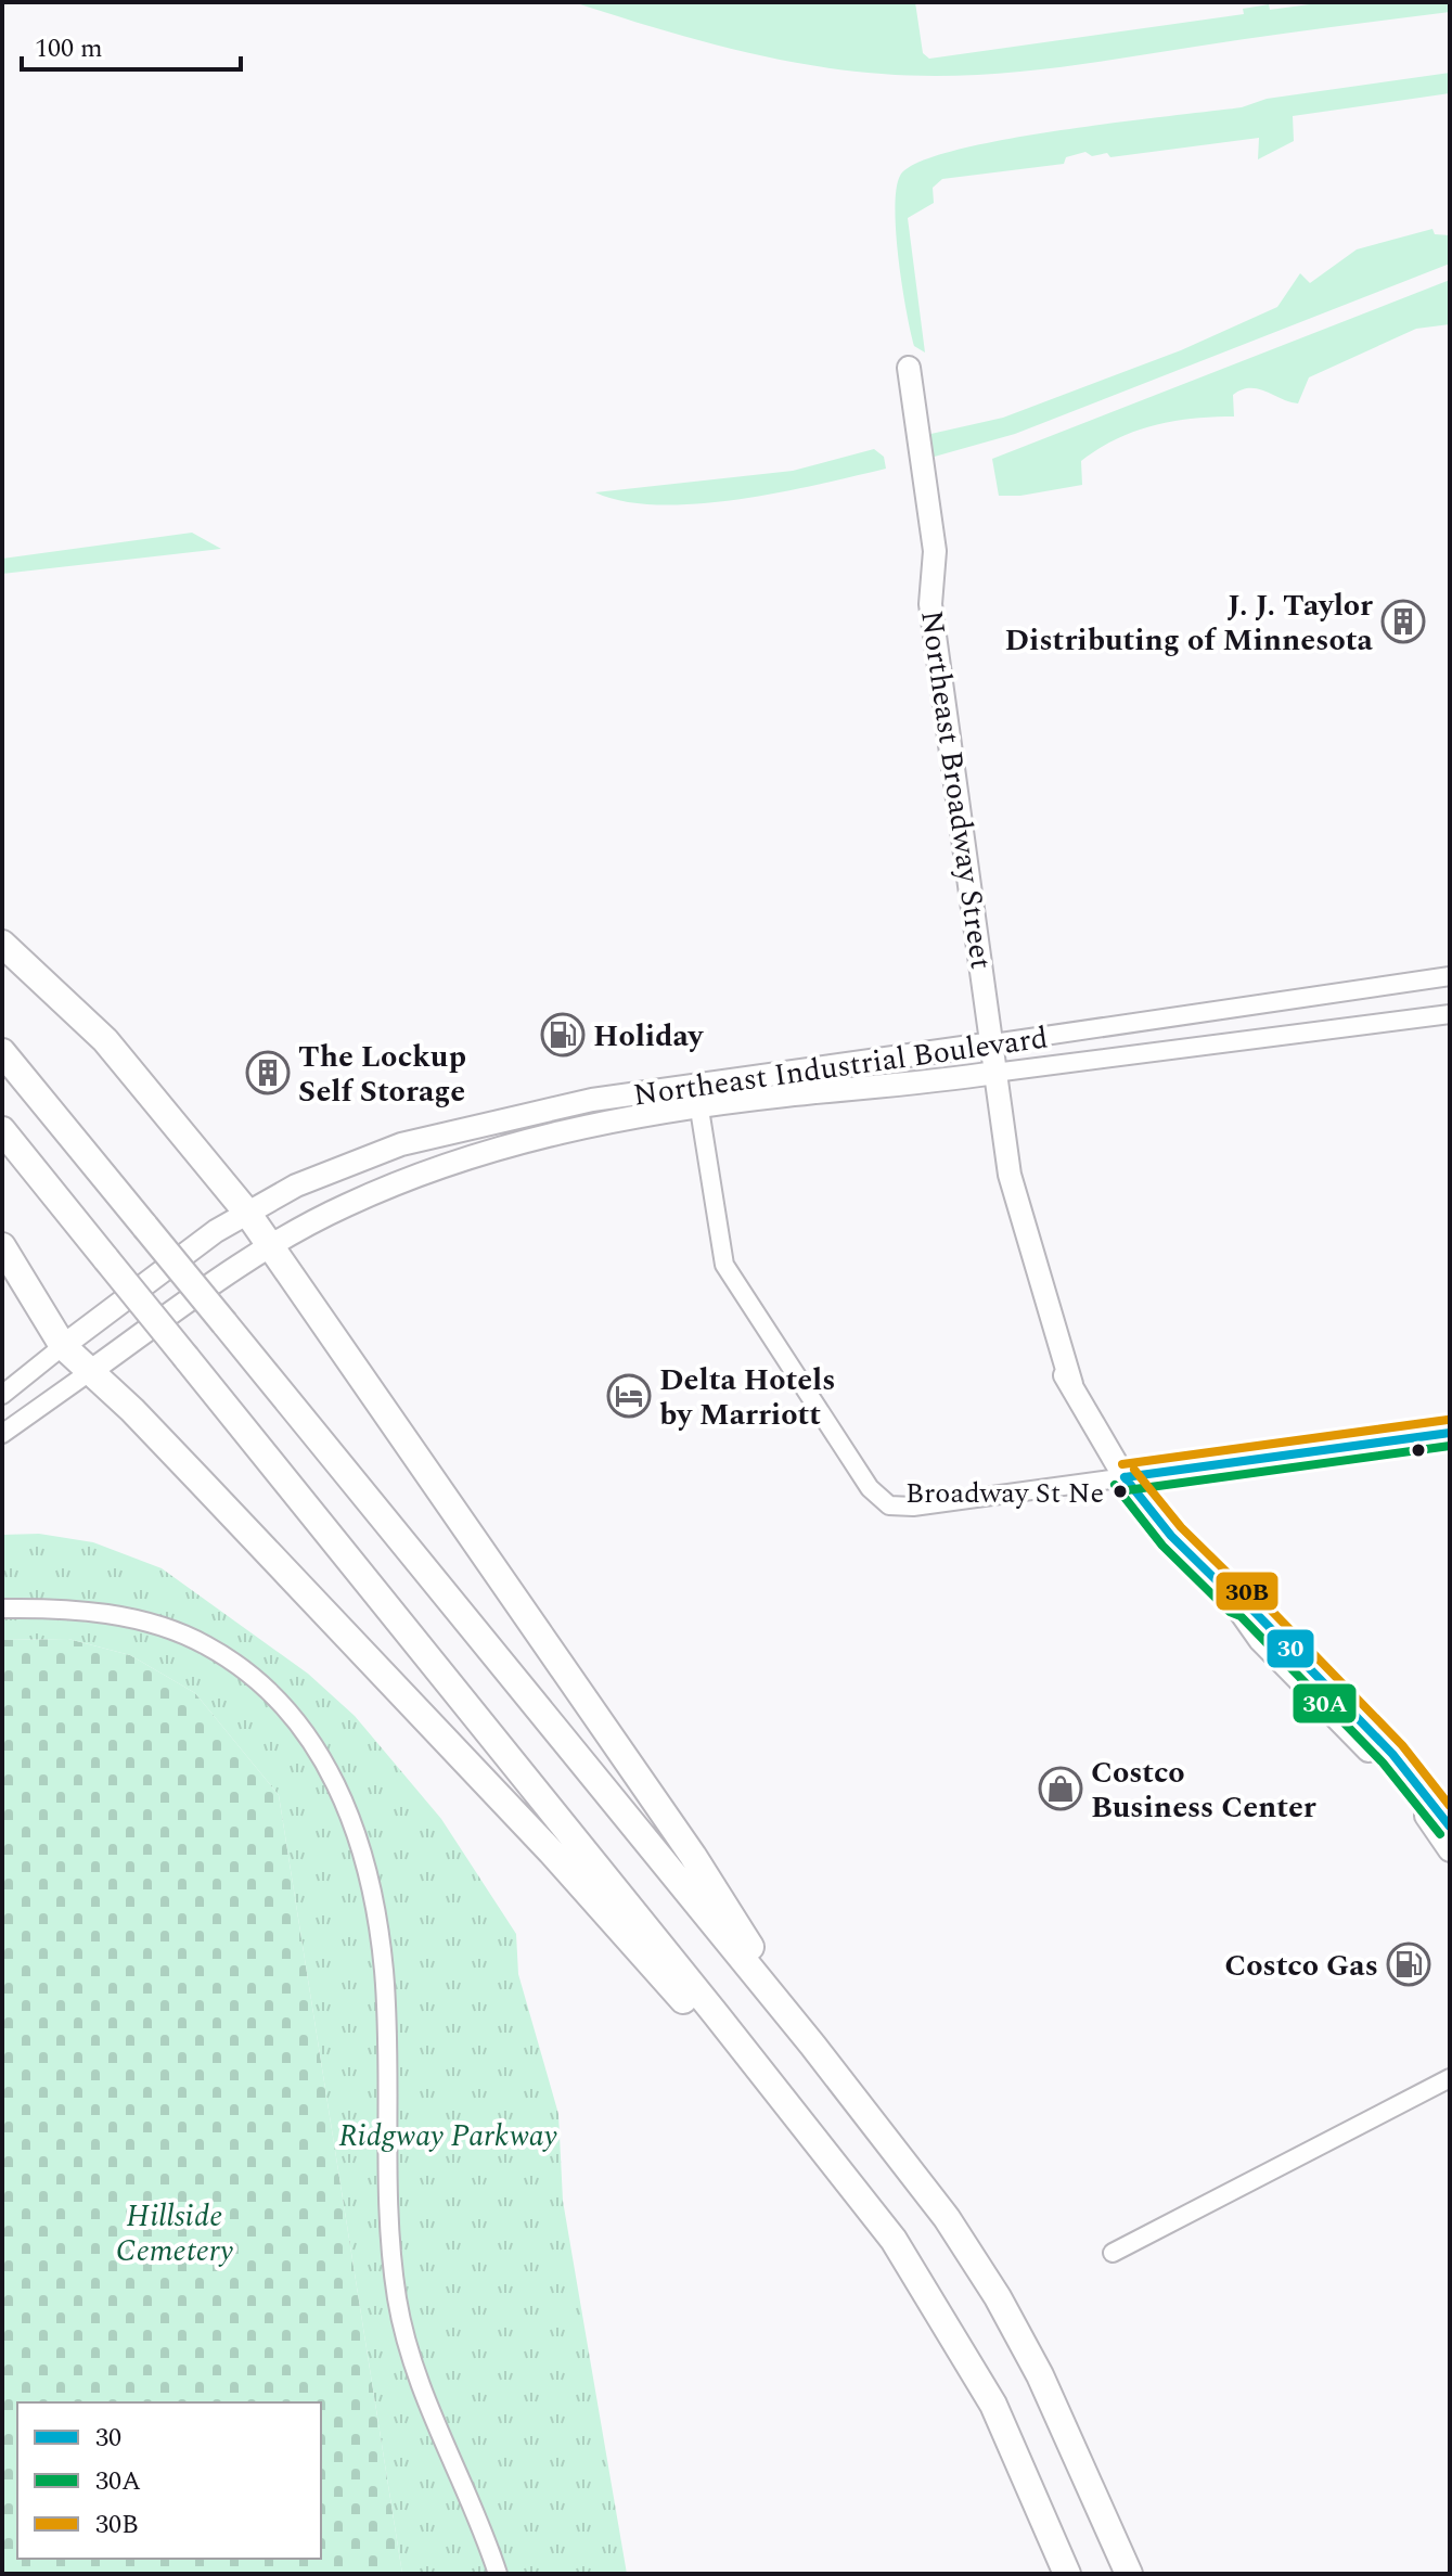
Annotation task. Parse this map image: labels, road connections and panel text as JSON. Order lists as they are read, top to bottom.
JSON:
{
  "streets": {
    "main road": ["Northeast Broadway Street", "Northeast Industrial Boulevard"]
  },
  "crossings": [
    ["Northeast Broadway Street", "Northeast Industrial Boulevard"]
  ],
  "parks": ["Ridgway Parkway", "Hillside Cemetery"],
  "places": {
    "building": ["J. J. Taylor Distributing of Minnesota", "The Lockup Self Storage"],
    "fuel station": ["Holiday", "Costco Gas"],
    "hotel": ["Delta Hotels by Marriott"],
    "other": ["Broadway St Ne"],
    "shop": ["Costco Business Center"]
  },
  "lines": ["transit line 30B", "transit line 30", "transit line 30A"],
  "legend": ["30", "30A", "30B"],
  "scale_bar": "100 m"
}
